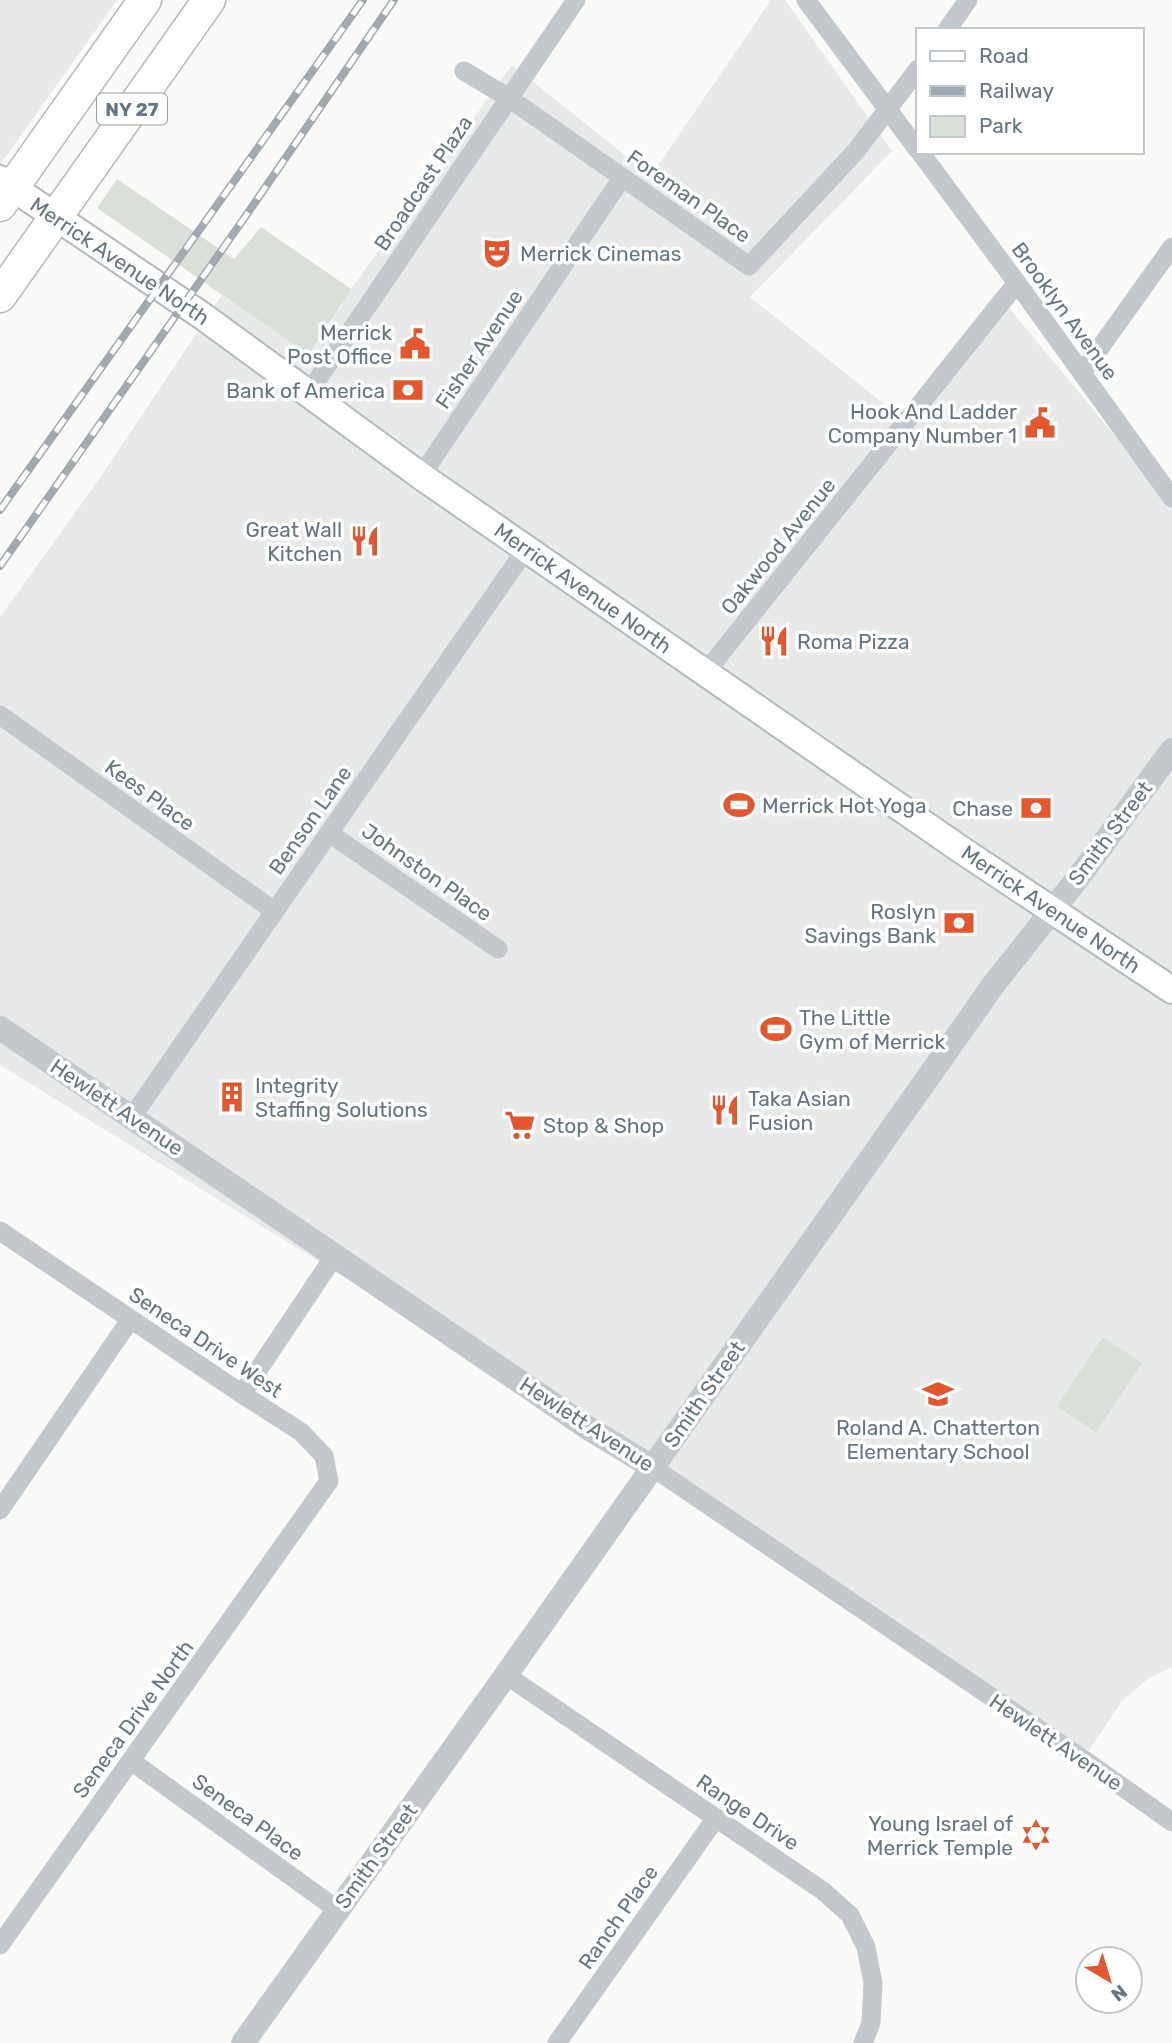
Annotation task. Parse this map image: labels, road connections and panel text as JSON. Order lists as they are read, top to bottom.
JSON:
{
  "streets": {
    "highway": ["NY 27"],
    "main road": ["Merrick Avenue North"],
    "street": [
      "Broadcast Plaza",
      "Foreman Place",
      "Brooklyn Avenue",
      "Fisher Avenue",
      "Oakwood Avenue",
      "Kees Place",
      "Benson Lane",
      "Smith Street",
      "Johnston Place",
      "Hewlett Avenue",
      "Seneca Drive West",
      "Seneca Drive North",
      "Range Drive",
      "Seneca Place",
      "Ranch Place"
    ]
  },
  "crossings": [
    ["NY 27", "Merrick Avenue North"],
    ["Broadcast Plaza", "Foreman Place"],
    ["Broadcast Plaza", "Merrick Avenue North"],
    ["Foreman Place", "Brooklyn Avenue"],
    ["Foreman Place", "Fisher Avenue"],
    ["Merrick Avenue North", "Fisher Avenue"],
    ["Merrick Avenue North", "Oakwood Avenue"],
    ["Merrick Avenue North", "Benson Lane"],
    ["Merrick Avenue North", "Smith Street"],
    ["Brooklyn Avenue", "Oakwood Avenue"],
    ["Kees Place", "Benson Lane"],
    ["Benson Lane", "Johnston Place"],
    ["Benson Lane", "Hewlett Avenue"],
    ["Smith Street", "Hewlett Avenue"],
    ["Smith Street", "Range Drive"],
    ["Smith Street", "Seneca Place"],
    ["Seneca Drive West", "Seneca Drive North"],
    ["Seneca Drive North", "Seneca Place"],
    ["Range Drive", "Ranch Place"]
  ],
  "places": {
    "theatre": ["Merrick Cinemas"],
    "public building": ["Merrick Post Office", "Hook And Ladder Company Number 1"],
    "bank": ["Bank of America", "Chase", "Roslyn Savings Bank"],
    "restaurant": ["Great Wall Kitchen", "Roma Pizza", "Taka Asian Fusion"],
    "sports": ["Merrick Hot Yoga", "The Little Gym of Merrick"],
    "building": ["Integrity Staffing Solutions"],
    "supermarket": ["Stop & Shop"],
    "school or university": ["Roland A. Chatterton Elementary School"],
    "synagogue": ["Young Israel of Merrick Temple"]
  },
  "legend": ["Road", "Railway", "Park"],
  "north": "bottom right"
}
